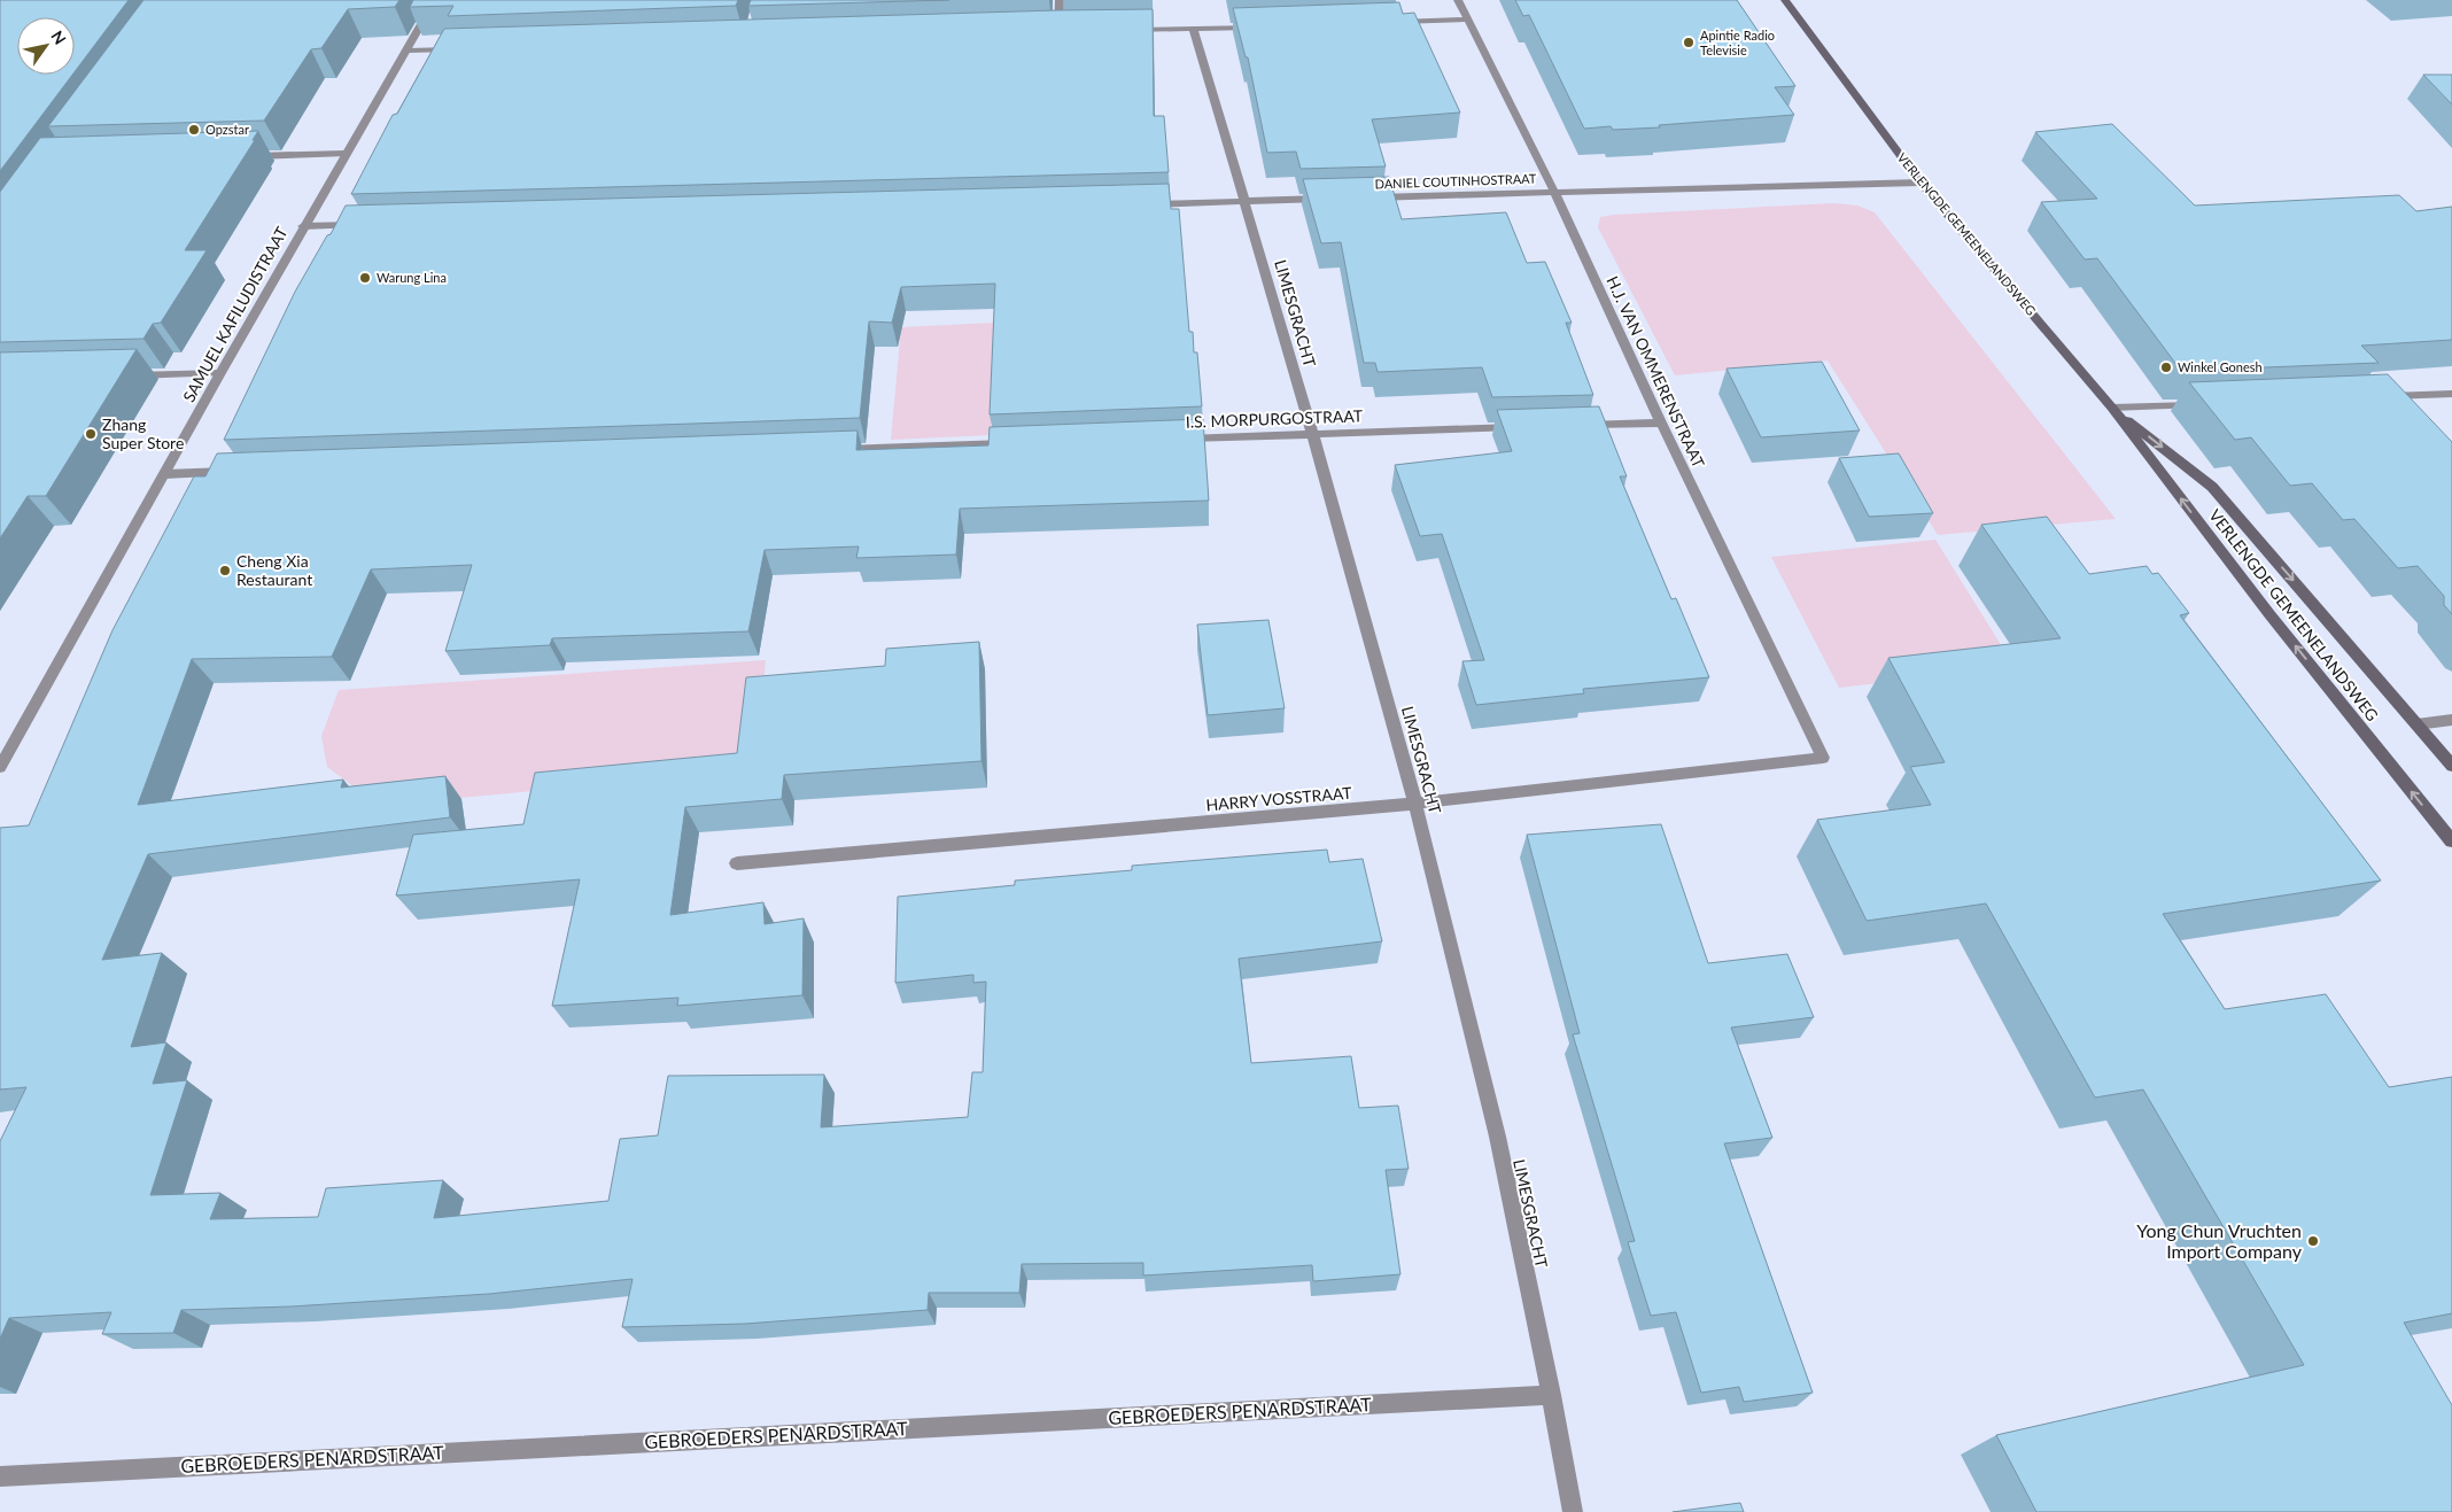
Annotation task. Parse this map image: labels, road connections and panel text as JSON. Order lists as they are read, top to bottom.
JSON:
{
  "streets": {
    "main road": ["VERLENGDE GEMEENELANDSWEG"],
    "street": [
      "DANIEL COUTINHOSTRAAT",
      "LIMESGRACHT",
      "SAMUEL KAFILUDISTRAAT",
      "H.J. VAN OMMERENSTRAAT",
      "I.S. MORPURGOSTRAAT",
      "HARRY VOSSTRAAT",
      "GEBROEDERS PENARDSTRAAT"
    ]
  },
  "crossings": [
    ["DANIEL COUTINHOSTRAAT", "VERLENGDE GEMEENELANDSWEG"],
    ["DANIEL COUTINHOSTRAAT", "H.J. VAN OMMERENSTRAAT"],
    ["LIMESGRACHT", "I.S. MORPURGOSTRAAT"],
    ["LIMESGRACHT", "HARRY VOSSTRAAT"],
    ["LIMESGRACHT", "GEBROEDERS PENARDSTRAAT"],
    ["H.J. VAN OMMERENSTRAAT", "HARRY VOSSTRAAT"]
  ],
  "places": [
    "Apintie Radio Televisie",
    "Opzstar",
    "Warung Lina",
    "Winkel Gonesh",
    "Zhang Super Store",
    "Cheng Xia Restaurant",
    "Yong Chun Vruchten Import Company"
  ],
  "north": "top right"
}
